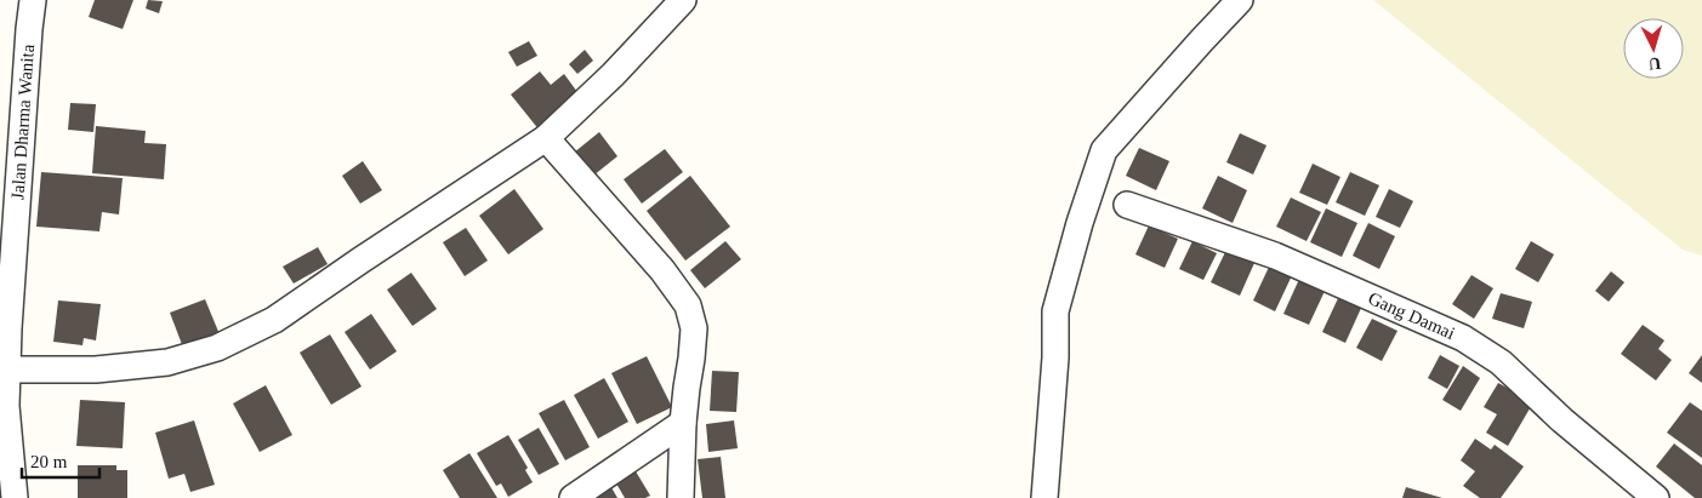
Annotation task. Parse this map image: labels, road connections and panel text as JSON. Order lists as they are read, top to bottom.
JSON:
{
  "streets": {
    "street": ["Jalan Dharma Wanita", "Gang Damai"]
  },
  "scale_bar": "20 m",
  "north": "bottom"
}
